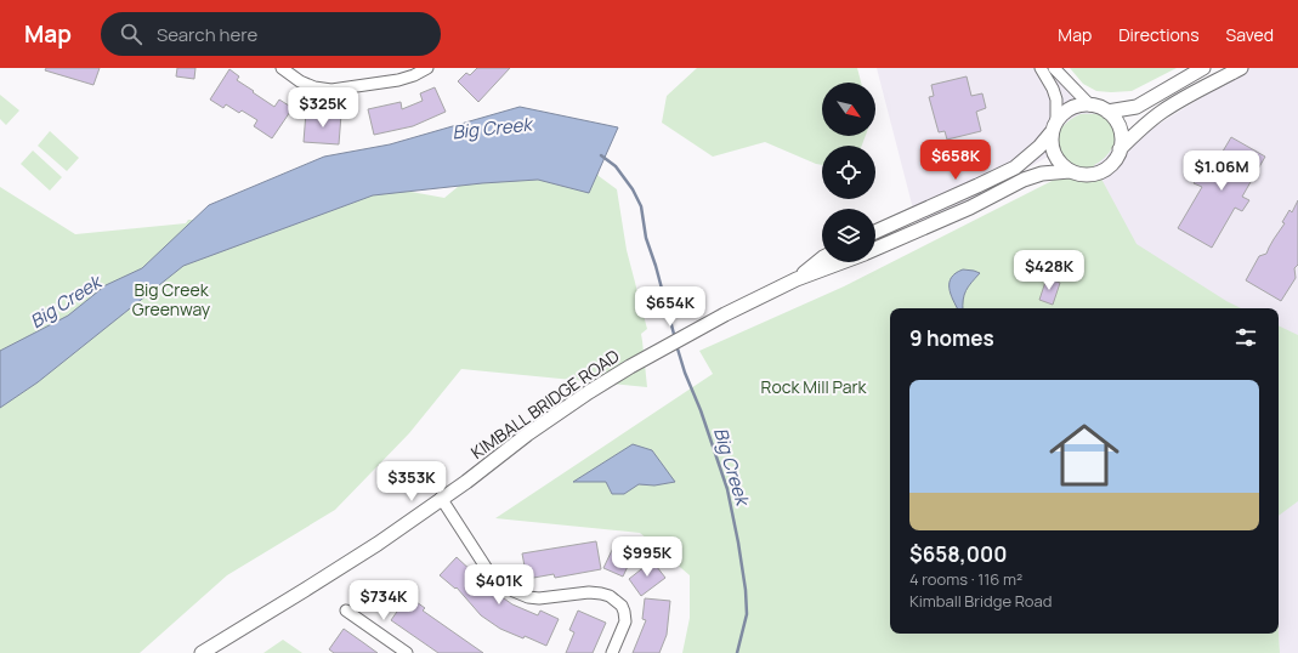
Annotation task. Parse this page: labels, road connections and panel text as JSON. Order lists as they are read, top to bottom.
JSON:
{
  "streets": {
    "street": ["KIMBALL BRIDGE ROAD"]
  },
  "water": ["Big Creek"],
  "parks": ["Big Creek Greenway", "Rock Mill Park"],
  "north": "bottom right",
  "page": {
    "header": "Map",
    "search": "Search here",
    "nav": ["Map", "Directions", "Saved"],
    "price": [
      "$325K",
      "$658K",
      "$1.06M",
      "$428K",
      "$654K",
      "$353K",
      "$995K",
      "$401K",
      "$734K"
    ],
    "heading": "9 homes",
    "list": [
      {
        "name": "$658,000",
        "note": "4 rooms · 116 m² · Kimball Bridge Road"
      }
    ]
  }
}
